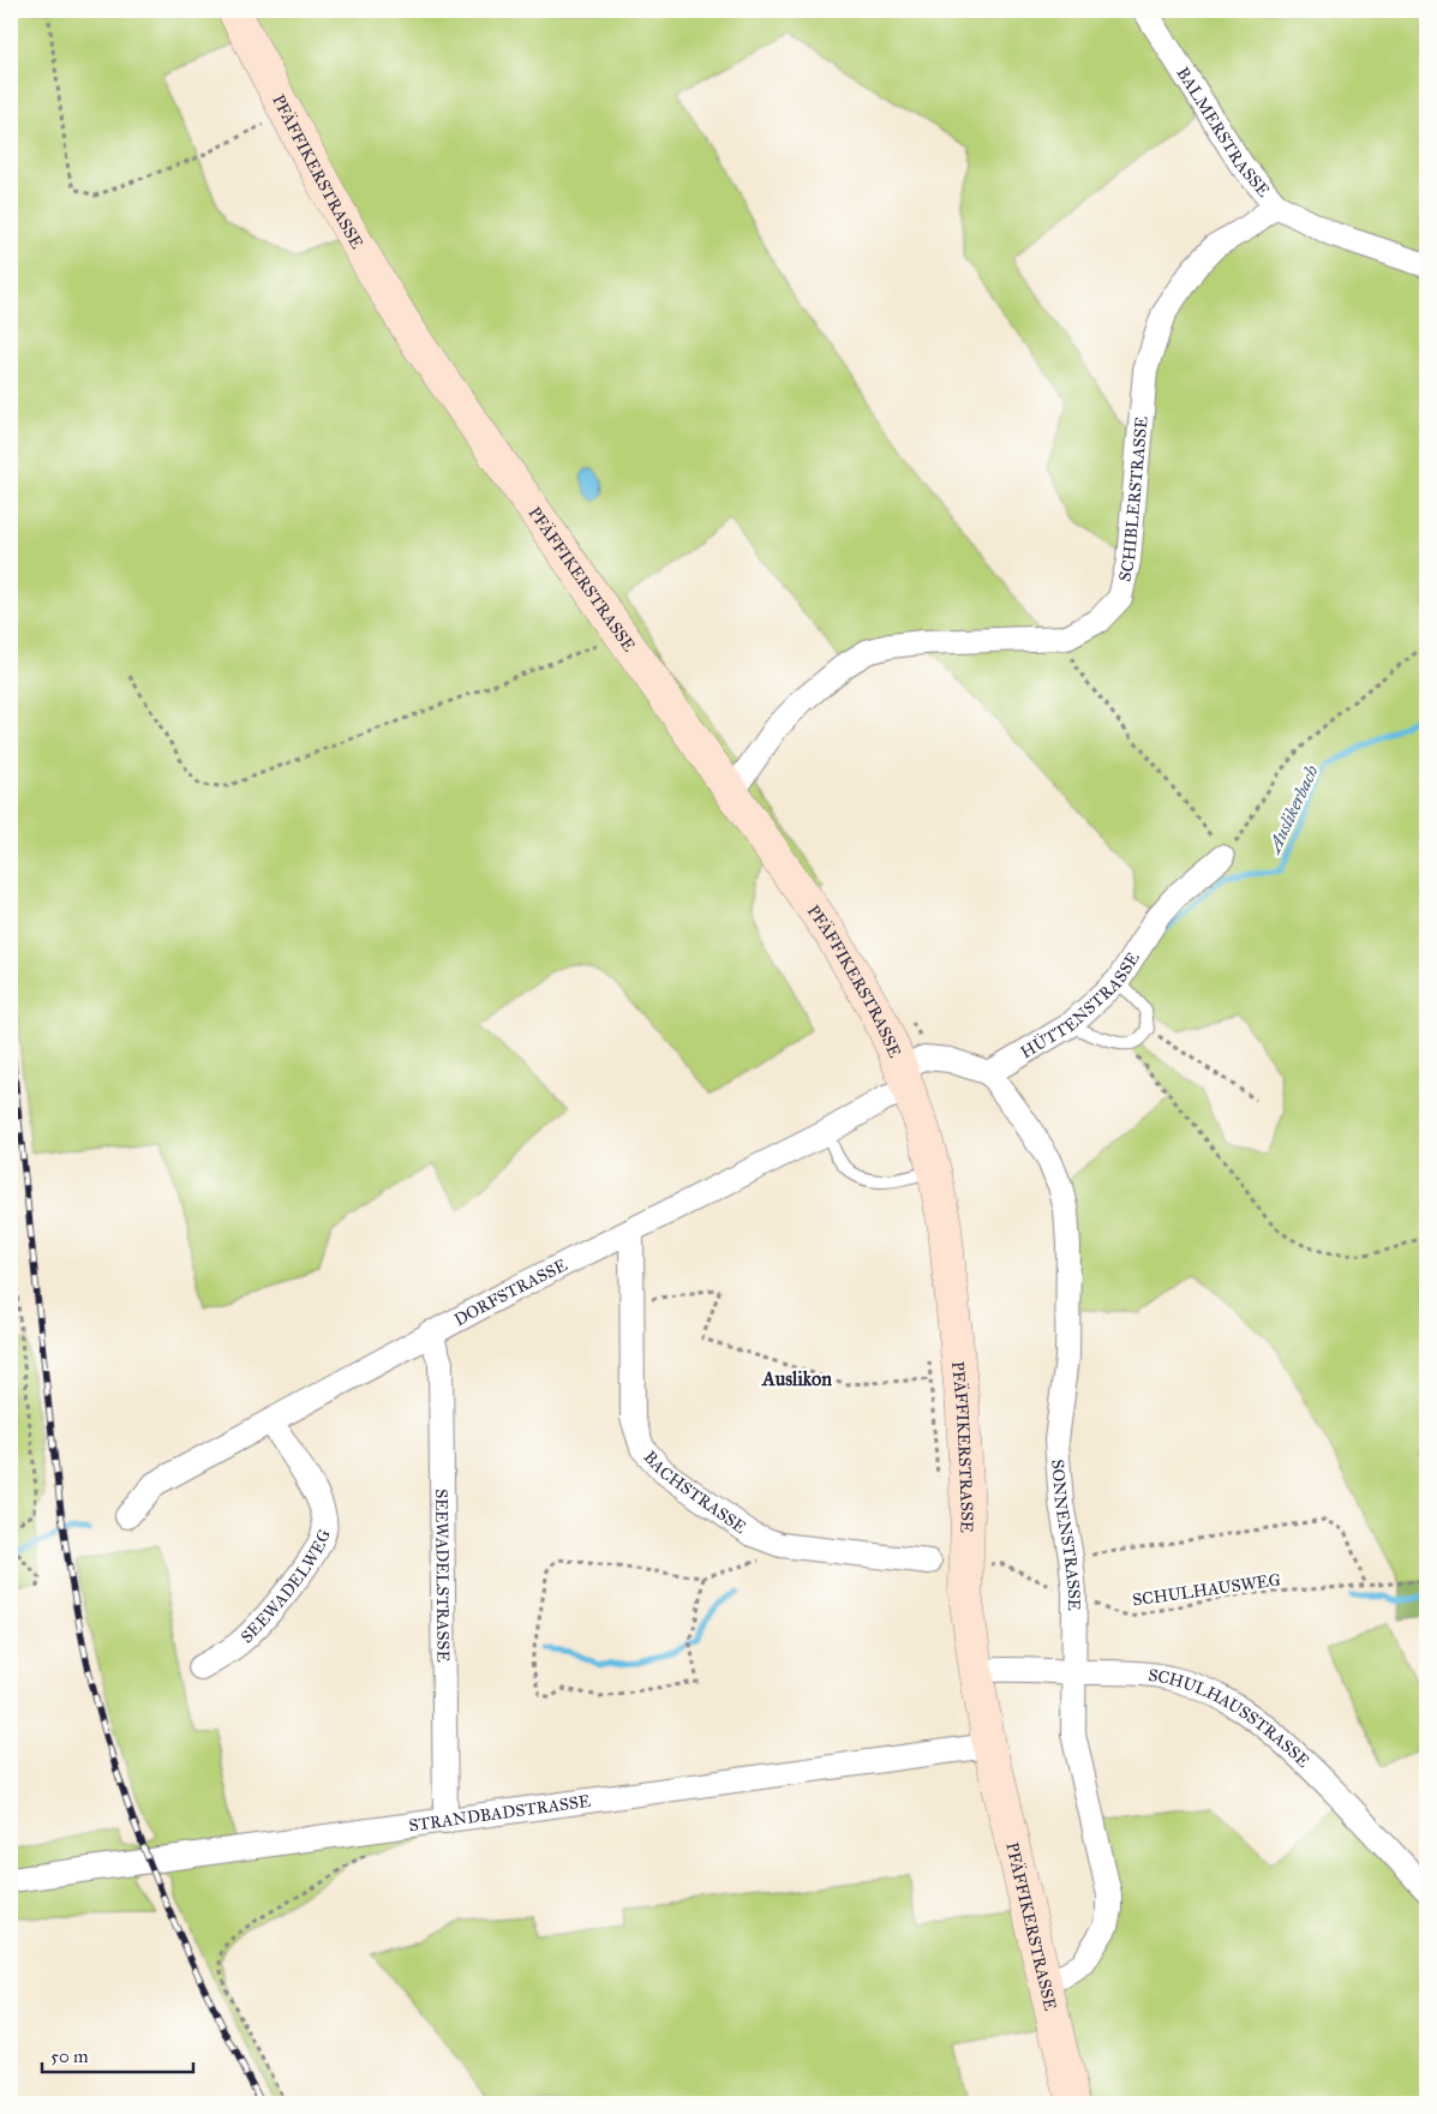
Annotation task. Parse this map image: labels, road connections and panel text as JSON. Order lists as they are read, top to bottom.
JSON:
{
  "streets": {
    "main road": ["PFÄFFIKERSTRASSE"],
    "street": [
      "BALMERSTRASSE",
      "SCHIBLERSTRASSE",
      "HÜTTENSTRASSE",
      "DORFSTRASSE",
      "BACHSTRASSE",
      "SONNENSTRASSE",
      "SEEWADELSTRASSE",
      "SEEWADELWEG",
      "SCHULHAUSSTRASSE",
      "STRANDBADSTRASSE"
    ],
    "path": ["SCHULHAUSWEG"]
  },
  "crossings": [
    ["BALMERSTRASSE", "SCHIBLERSTRASSE"],
    ["PFÄFFIKERSTRASSE", "SCHIBLERSTRASSE"],
    ["PFÄFFIKERSTRASSE", "DORFSTRASSE"],
    ["PFÄFFIKERSTRASSE", "SONNENSTRASSE"],
    ["PFÄFFIKERSTRASSE", "SCHULHAUSWEG"],
    ["PFÄFFIKERSTRASSE", "SCHULHAUSSTRASSE"],
    ["PFÄFFIKERSTRASSE", "STRANDBADSTRASSE"],
    ["HÜTTENSTRASSE", "SONNENSTRASSE"],
    ["DORFSTRASSE", "BACHSTRASSE"],
    ["DORFSTRASSE", "SEEWADELSTRASSE"],
    ["DORFSTRASSE", "SEEWADELWEG"],
    ["SONNENSTRASSE", "SCHULHAUSWEG"],
    ["SONNENSTRASSE", "SCHULHAUSSTRASSE"],
    ["SEEWADELSTRASSE", "STRANDBADSTRASSE"]
  ],
  "districts": ["Auslikon"],
  "water": ["Auslikerbach"],
  "scale_bar": "50 m"
}
